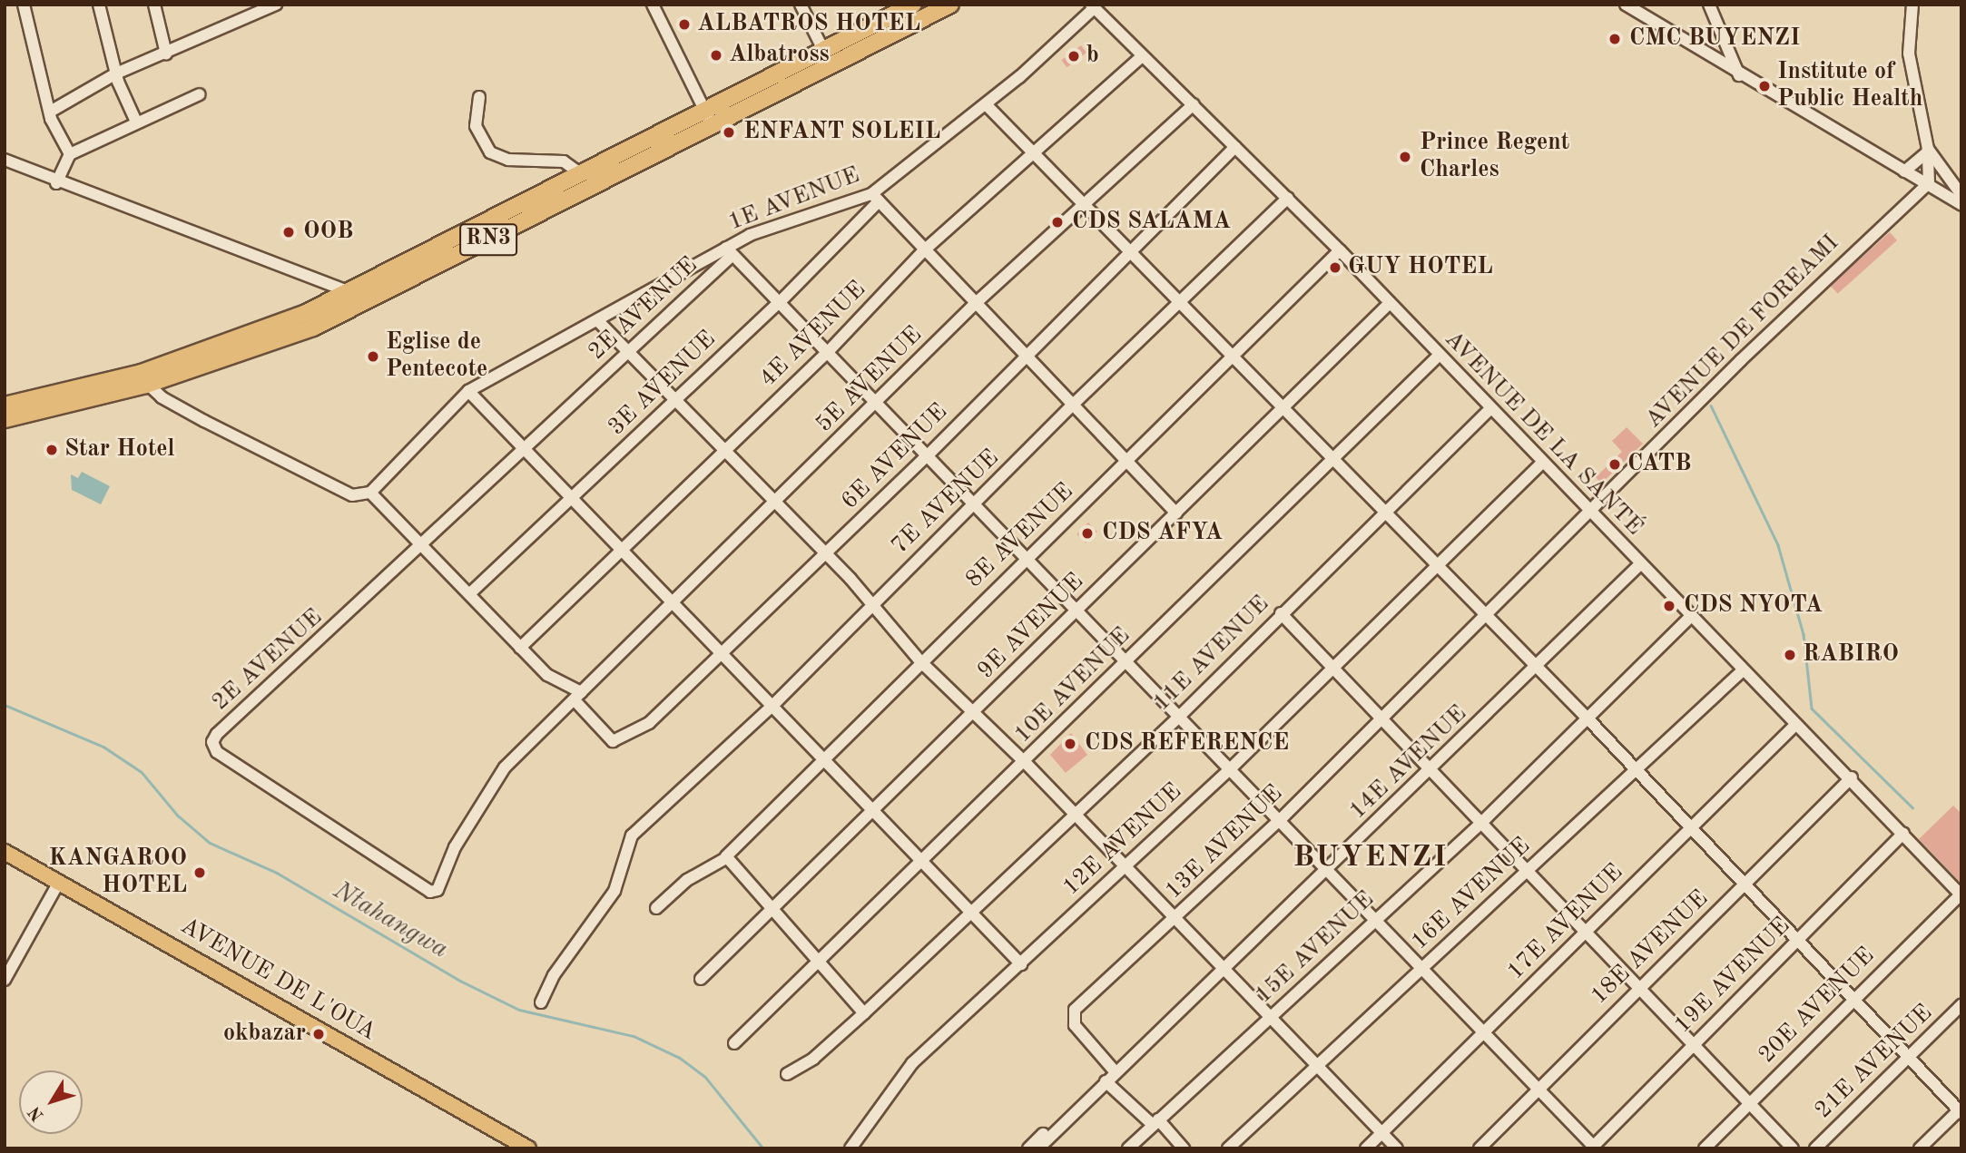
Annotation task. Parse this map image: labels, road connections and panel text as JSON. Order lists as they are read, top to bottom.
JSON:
{
  "streets": {
    "highway": ["RN3"],
    "main road": ["AVENUE DE L'OUA"],
    "street": [
      "1E AVENUE",
      "2E AVENUE",
      "AVENUE DE FOREAMI",
      "4E AVENUE",
      "5E AVENUE",
      "3E AVENUE",
      "AVENUE DE LA SANTÉ",
      "6E AVENUE",
      "7E AVENUE",
      "8E AVENUE",
      "9E AVENUE",
      "11E AVENUE",
      "10E AVENUE",
      "14E AVENUE",
      "12E AVENUE",
      "13E AVENUE",
      "16E AVENUE",
      "17E AVENUE",
      "15E AVENUE",
      "18E AVENUE",
      "19E AVENUE",
      "20E AVENUE",
      "21E AVENUE"
    ]
  },
  "crossings": [
    ["1E AVENUE", "2E AVENUE"],
    ["1E AVENUE", "3E AVENUE"],
    ["1E AVENUE", "AVENUE DE LA SANTÉ"],
    ["2E AVENUE", "5E AVENUE"],
    ["2E AVENUE", "6E AVENUE"],
    ["AVENUE DE FOREAMI", "AVENUE DE LA SANTÉ"],
    ["AVENUE DE FOREAMI", "13E AVENUE"],
    ["4E AVENUE", "AVENUE DE LA SANTÉ"],
    ["5E AVENUE", "AVENUE DE LA SANTÉ"],
    ["5E AVENUE", "6E AVENUE"],
    ["AVENUE DE LA SANTÉ", "6E AVENUE"],
    ["AVENUE DE LA SANTÉ", "7E AVENUE"],
    ["AVENUE DE LA SANTÉ", "8E AVENUE"],
    ["AVENUE DE LA SANTÉ", "9E AVENUE"],
    ["AVENUE DE LA SANTÉ", "11E AVENUE"],
    ["AVENUE DE LA SANTÉ", "10E AVENUE"],
    ["AVENUE DE LA SANTÉ", "14E AVENUE"],
    ["AVENUE DE LA SANTÉ", "12E AVENUE"],
    ["AVENUE DE LA SANTÉ", "13E AVENUE"],
    ["AVENUE DE LA SANTÉ", "16E AVENUE"],
    ["AVENUE DE LA SANTÉ", "17E AVENUE"],
    ["AVENUE DE LA SANTÉ", "15E AVENUE"],
    ["AVENUE DE LA SANTÉ", "18E AVENUE"],
    ["AVENUE DE LA SANTÉ", "19E AVENUE"],
    ["AVENUE DE LA SANTÉ", "20E AVENUE"],
    ["14E AVENUE", "13E AVENUE"]
  ],
  "districts": ["BUYENZI"],
  "water": ["Ntahangwa"],
  "places": [
    "ALBATROS HOTEL",
    "CMC BUYENZI",
    "Albatross",
    "b",
    "Institute of Public Health",
    "ENFANT SOLEIL",
    "Prince Regent Charles",
    "CDS SALAMA",
    "OOB",
    "GUY HOTEL",
    "Eglise de Pentecote",
    "Star Hotel",
    "CATB",
    "CDS AFYA",
    "CDS NYOTA",
    "RABIRO",
    "CDS REFERENCE",
    "KANGAROO HOTEL",
    "okbazar"
  ],
  "north": "bottom left"
}
